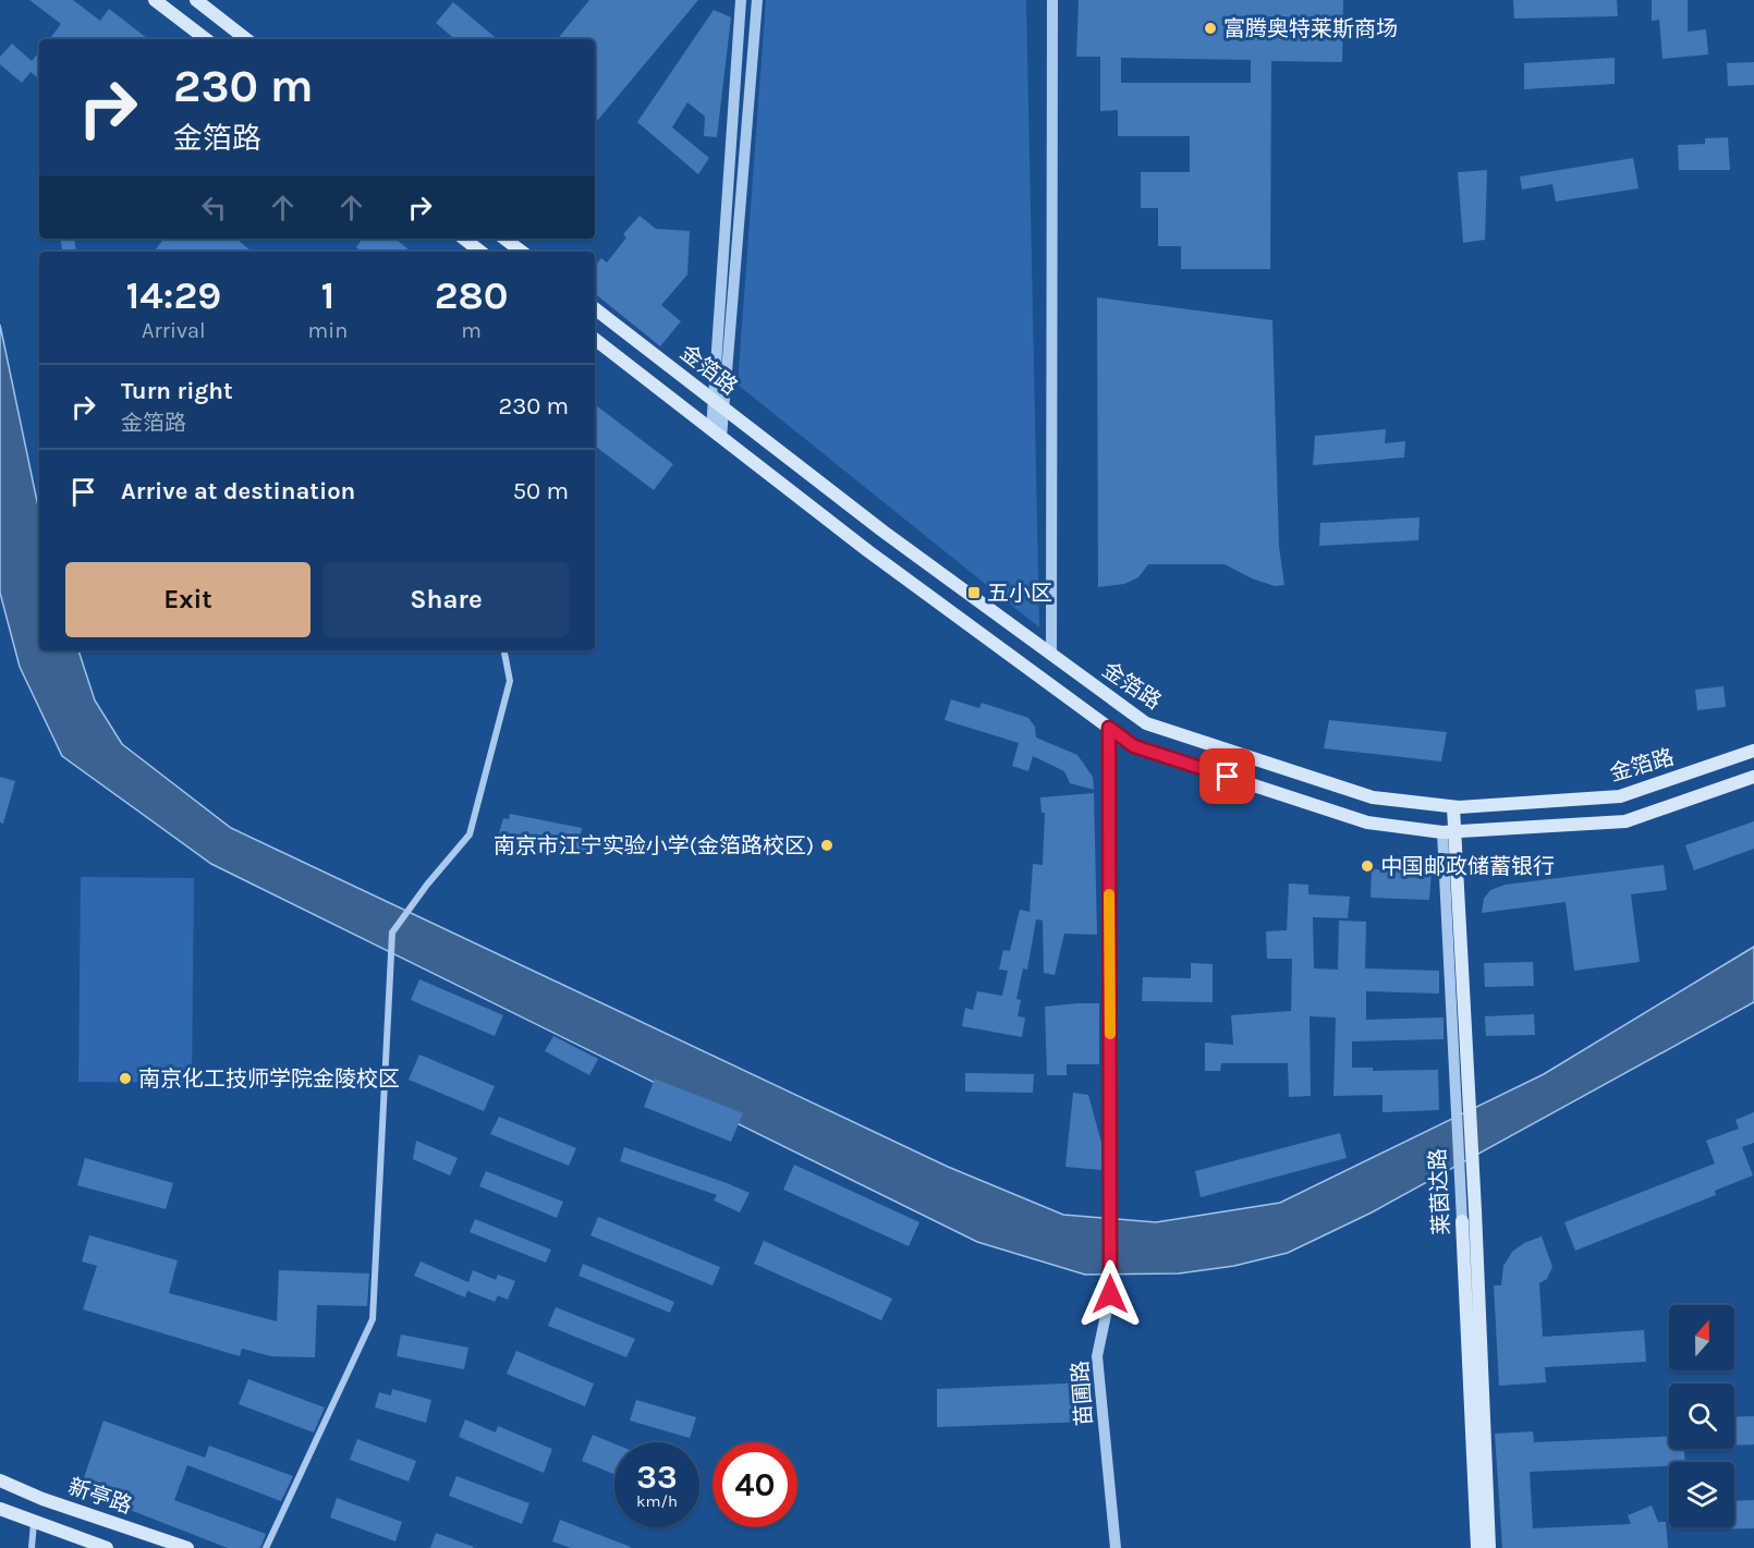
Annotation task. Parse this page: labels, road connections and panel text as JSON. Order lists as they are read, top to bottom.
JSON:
{
  "streets": {
    "main road": ["金箔路", "莱茵达路", "新亭路"],
    "street": ["苗圃路"]
  },
  "places": {
    "other": [
      "富腾奥特莱斯商场",
      "南京市江宁实验小学(金箔路校区)",
      "中国邮政储蓄银行",
      "南京化工技师学院金陵校区"
    ],
    "transit": ["五小区"]
  },
  "north": "top",
  "page": {
    "turn": ["230 m", "金箔路"],
    "eta": [
      "14:29",
      "Arrival",
      "1",
      "min",
      "280",
      "m"
    ],
    "list": [
      {
        "name": "Turn right",
        "note": "金箔路",
        "value": "230 m"
      },
      {
        "name": "Arrive at destination",
        "value": "50 m"
      }
    ],
    "buttons": ["Exit", "Share"],
    "speed": "33 km/h",
    "limit": "40"
  }
}
